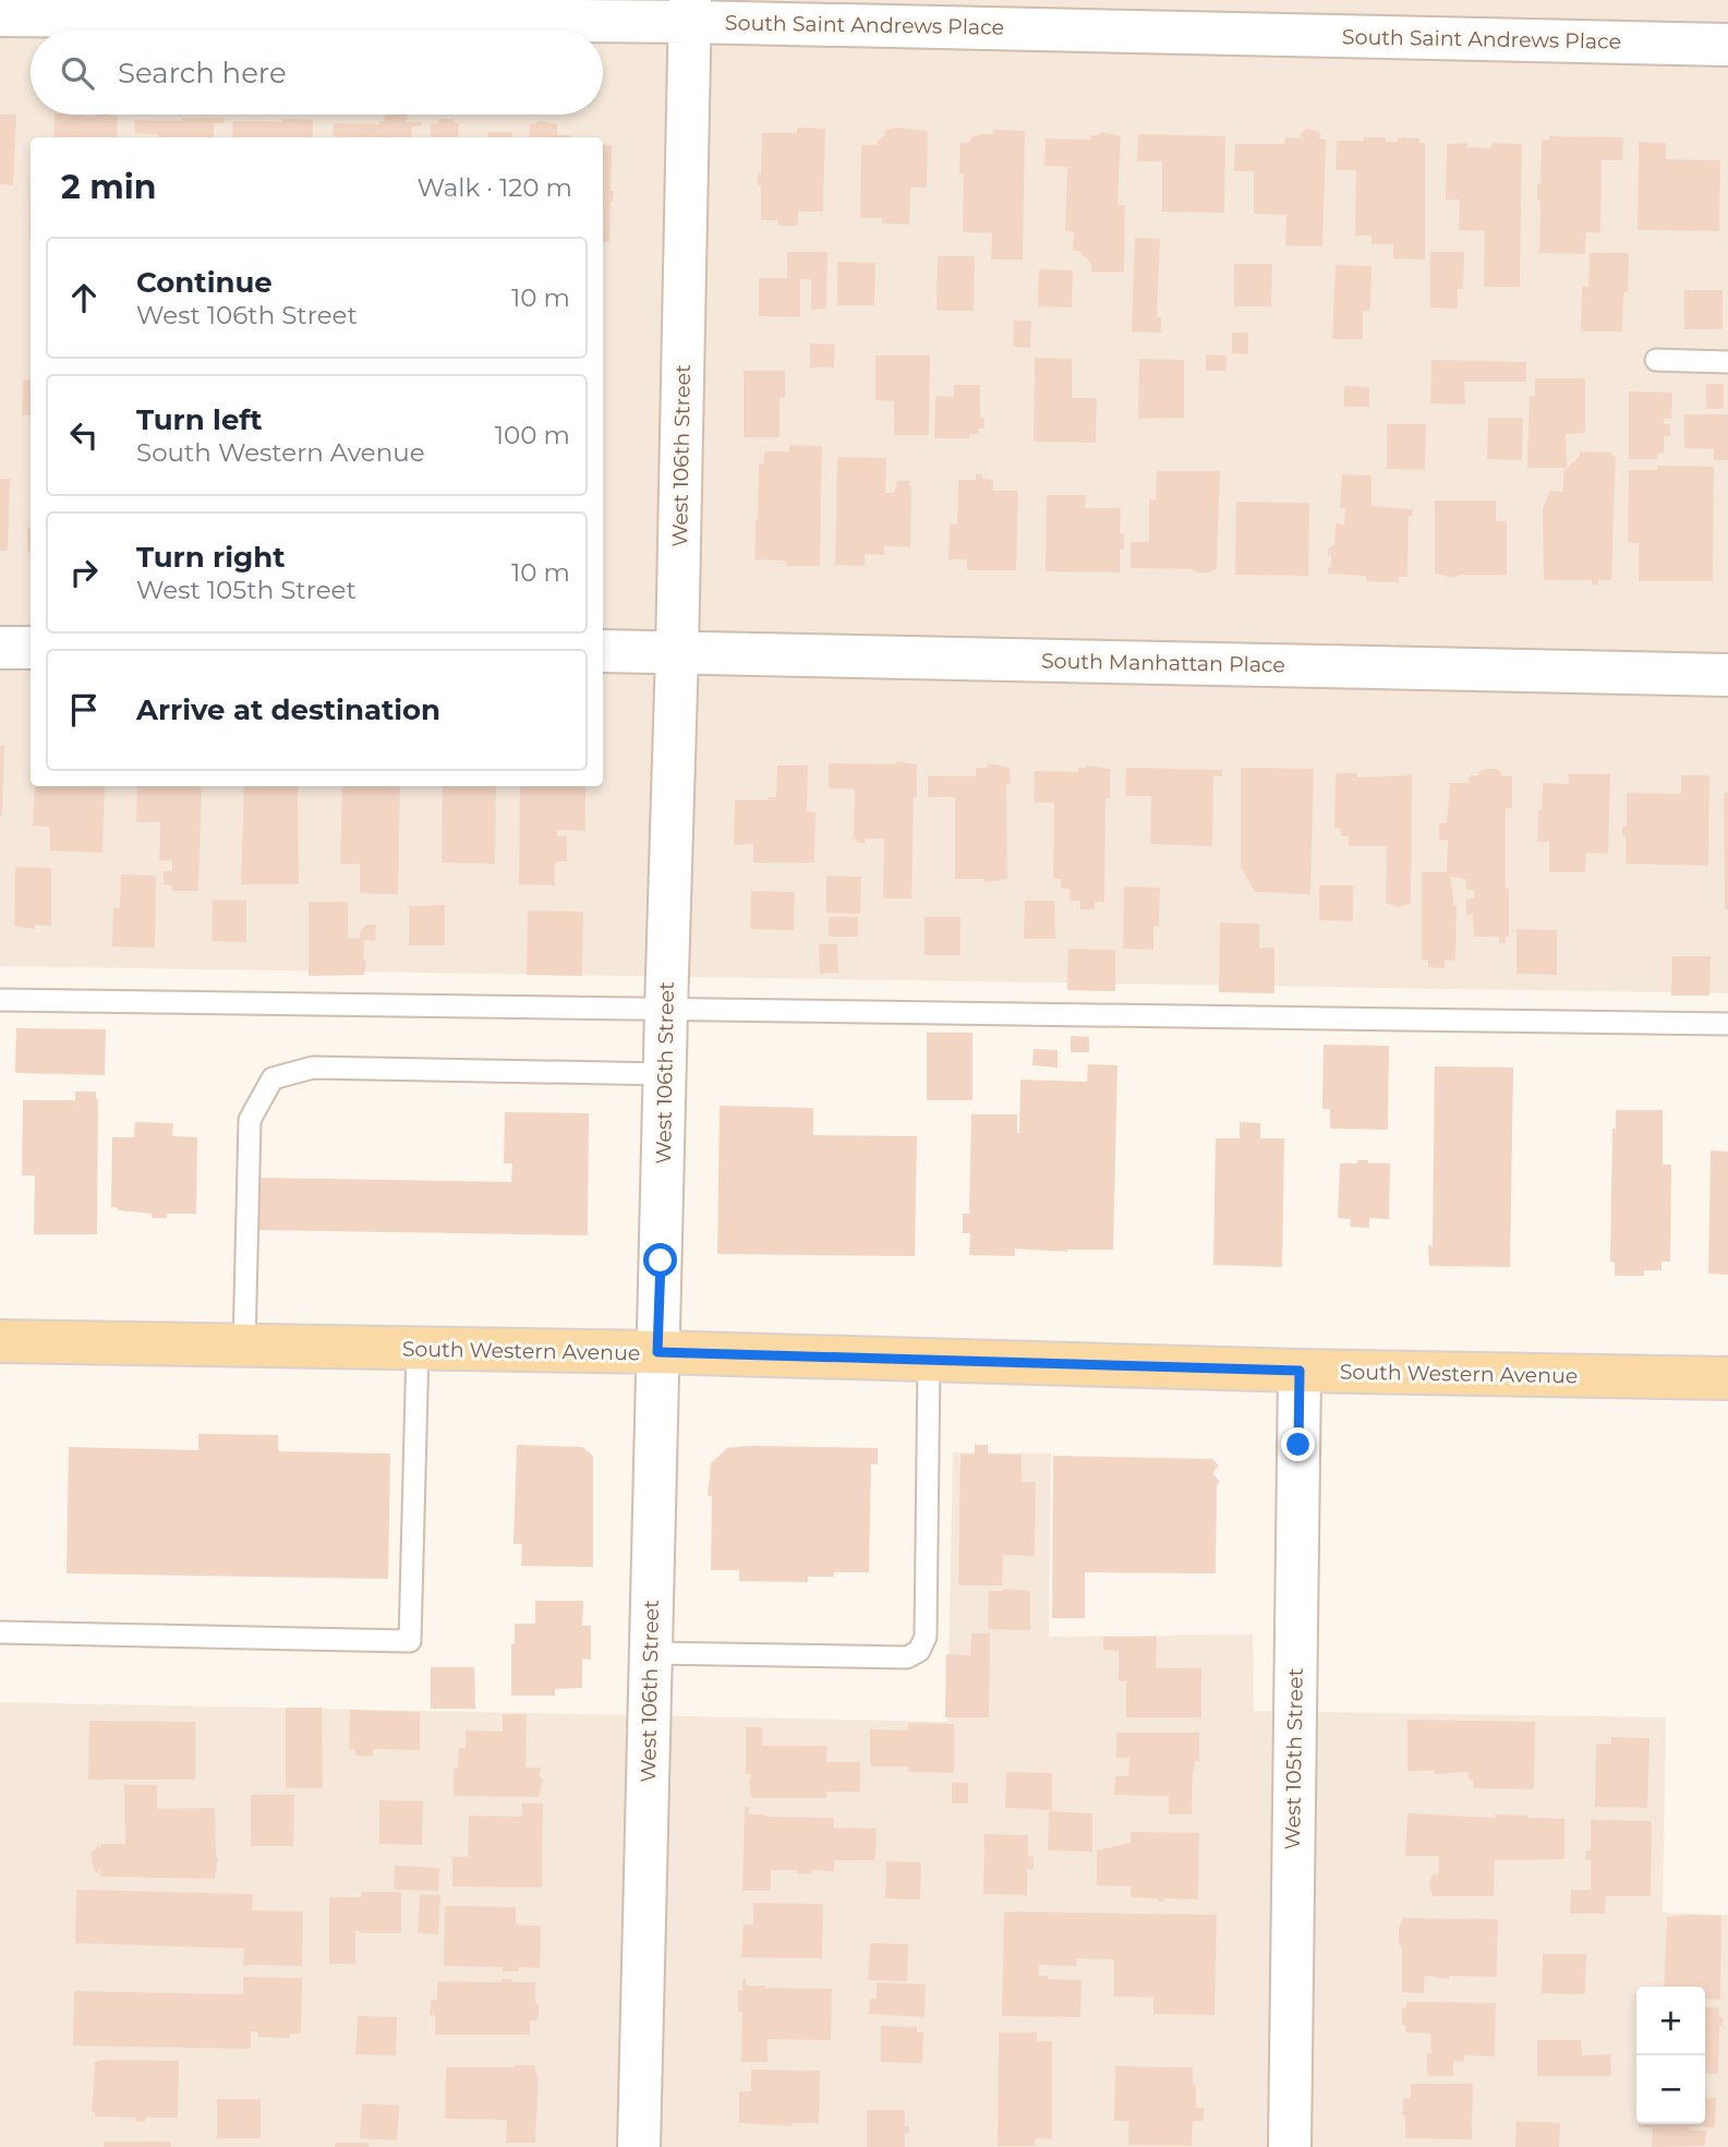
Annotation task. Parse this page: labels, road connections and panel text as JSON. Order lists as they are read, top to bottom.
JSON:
{
  "streets": {
    "main road": ["South Western Avenue"],
    "street": [
      "South Saint Andrews Place",
      "West 106th Street",
      "South Manhattan Place",
      "West 105th Street"
    ]
  },
  "crossings": [
    ["South Saint Andrews Place", "West 106th Street"],
    ["West 106th Street", "South Manhattan Place"],
    ["West 106th Street", "South Western Avenue"],
    ["South Western Avenue", "West 105th Street"]
  ],
  "page": {
    "search": "Search here",
    "heading": ["2 min", "Walk · 120 m"],
    "list": [
      ["Continue", "West 106th Street", "10 m"],
      ["Turn left", "South Western Avenue", "100 m"],
      ["Turn right", "West 105th Street", "10 m"],
      "Arrive at destination"
    ],
    "map_buttons": ["+", "−"]
  }
}
